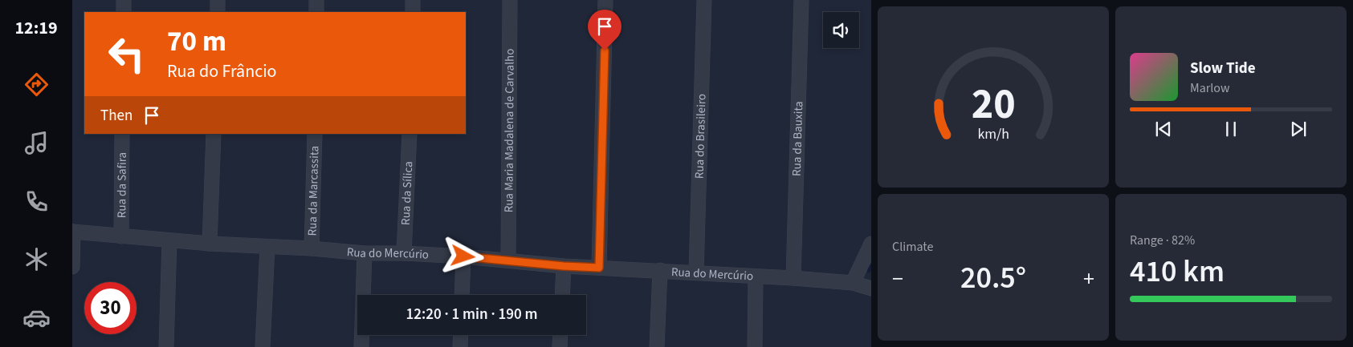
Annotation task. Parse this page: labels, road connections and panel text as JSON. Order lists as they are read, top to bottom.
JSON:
{
  "streets": {
    "street": [
      "Rua Maria Madalena de Carvalho",
      "Rua do Brasileiro",
      "Rua da Bauxita",
      "Rua da Safira",
      "Rua da Marcassita",
      "Rua da Sílica",
      "Rua do Mercúrio"
    ]
  },
  "crossings": [
    ["Rua Maria Madalena de Carvalho", "Rua do Mercúrio"],
    ["Rua do Brasileiro", "Rua do Mercúrio"],
    ["Rua da Bauxita", "Rua do Mercúrio"],
    ["Rua da Safira", "Rua do Mercúrio"],
    ["Rua da Marcassita", "Rua do Mercúrio"],
    ["Rua da Sílica", "Rua do Mercúrio"]
  ],
  "page": {
    "tabs": "12:19",
    "turn": ["70 m", "Rua do Frâncio"],
    "song": ["Slow Tide", "Marlow"],
    "then": "Then",
    "tile": [
      "Climate",
      ["Range · 82%", "410 km"]
    ],
    "heat": ["−", "20.5°", "+"],
    "limit": "30",
    "trip": "12:20 · 1 min · 190 m",
    "gauge": ["20", "km/h"]
  }
}
